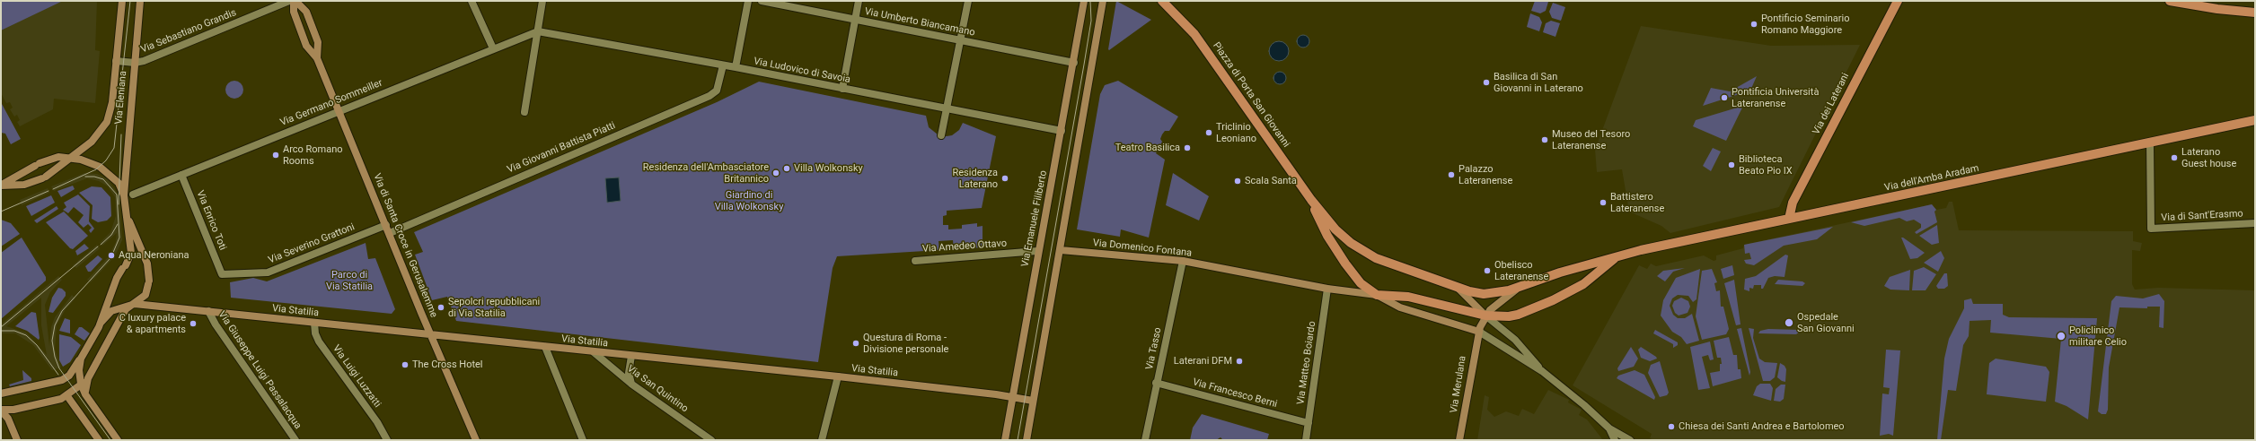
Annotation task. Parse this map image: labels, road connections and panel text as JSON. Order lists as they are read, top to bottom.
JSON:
{
  "streets": {
    "main road": [
      "Piazza di Porta San Giovanni",
      "Via Eleniana",
      "Via dei Laterani",
      "Via dell'Amba Aradam",
      "Via Emanuele Filiberto",
      "Via di Santa Croce in Gerusalemme",
      "Via Domenico Fontana",
      "Via Statilia",
      "Via Merulana"
    ],
    "street": [
      "Via Umberto Biancamano",
      "Via Sebastiano Grandis",
      "Via Ludovico di Savoia",
      "Via Germano Sommeiller",
      "Via Giovanni Battista Piatti",
      "Via di Sant'Erasmo",
      "Via Enrico Toti",
      "Via Severino Grattoni",
      "Via Amedeo Ottavo",
      "Via Tasso",
      "Via Matteo Boiardo",
      "Via Giuseppe Luigi Passalacqua",
      "Via Luigi Luzzatti",
      "Via San Quintino",
      "Via Francesco Berni"
    ]
  },
  "crossings": [
    ["Via Umberto Biancamano", "Via Emanuele Filiberto"],
    ["Via Sebastiano Grandis", "Via Eleniana"],
    ["Via Ludovico di Savoia", "Via Germano Sommeiller"],
    ["Via Ludovico di Savoia", "Via Giovanni Battista Piatti"],
    ["Via Ludovico di Savoia", "Via Emanuele Filiberto"],
    ["Piazza di Porta San Giovanni", "Via dell'Amba Aradam"],
    ["Via Germano Sommeiller", "Via Enrico Toti"],
    ["Via Germano Sommeiller", "Via di Santa Croce in Gerusalemme"],
    ["Via dei Laterani", "Via dell'Amba Aradam"],
    ["Via Giovanni Battista Piatti", "Via di Santa Croce in Gerusalemme"],
    ["Via dell'Amba Aradam", "Via di Sant'Erasmo"],
    ["Via Emanuele Filiberto", "Via Amedeo Ottavo"],
    ["Via Emanuele Filiberto", "Via Statilia"],
    ["Via Enrico Toti", "Via Severino Grattoni"],
    ["Via Severino Grattoni", "Via di Santa Croce in Gerusalemme"],
    ["Via di Santa Croce in Gerusalemme", "Via Statilia"],
    ["Via Domenico Fontana", "Via Tasso"],
    ["Via Domenico Fontana", "Via Matteo Boiardo"],
    ["Via Statilia", "Via Giuseppe Luigi Passalacqua"],
    ["Via Statilia", "Via Luigi Luzzatti"],
    ["Via Statilia", "Via San Quintino"],
    ["Via Tasso", "Via Francesco Berni"],
    ["Via Matteo Boiardo", "Via Francesco Berni"]
  ],
  "parks": ["Giardino di Villa Wolkonsky", "Parco di Via Statilia"],
  "places": [
    "Pontificio Seminario Romano Maggiore",
    "Basilica di San Giovanni in Laterano",
    "Pontificia Università Lateranense",
    "Triclinio Leoniano",
    "Museo del Tesoro Lateranense",
    "Teatro Basilica",
    "Arco Romano Rooms",
    "Laterano Guest house",
    "Biblioteca Beato Pio IX",
    "Villa Wolkonsky",
    "Residenza dell'Ambasciatore Britannico",
    "Palazzo Lateranense",
    "Residenza Laterano",
    "Scala Santa",
    "Battistero Lateranense",
    "Aqua Neroniana",
    "Obelisco Lateranense",
    "Sepolcri repubblicani di Via Statilia",
    "Ospedale San Giovanni",
    "C luxury palace & apartments",
    "Policlinico militare Celio",
    "Questura di Roma - Divisione personale",
    "Laterani DFM",
    "The Cross Hotel",
    "Chiesa dei Santi Andrea e Bartolomeo"
  ]
}
